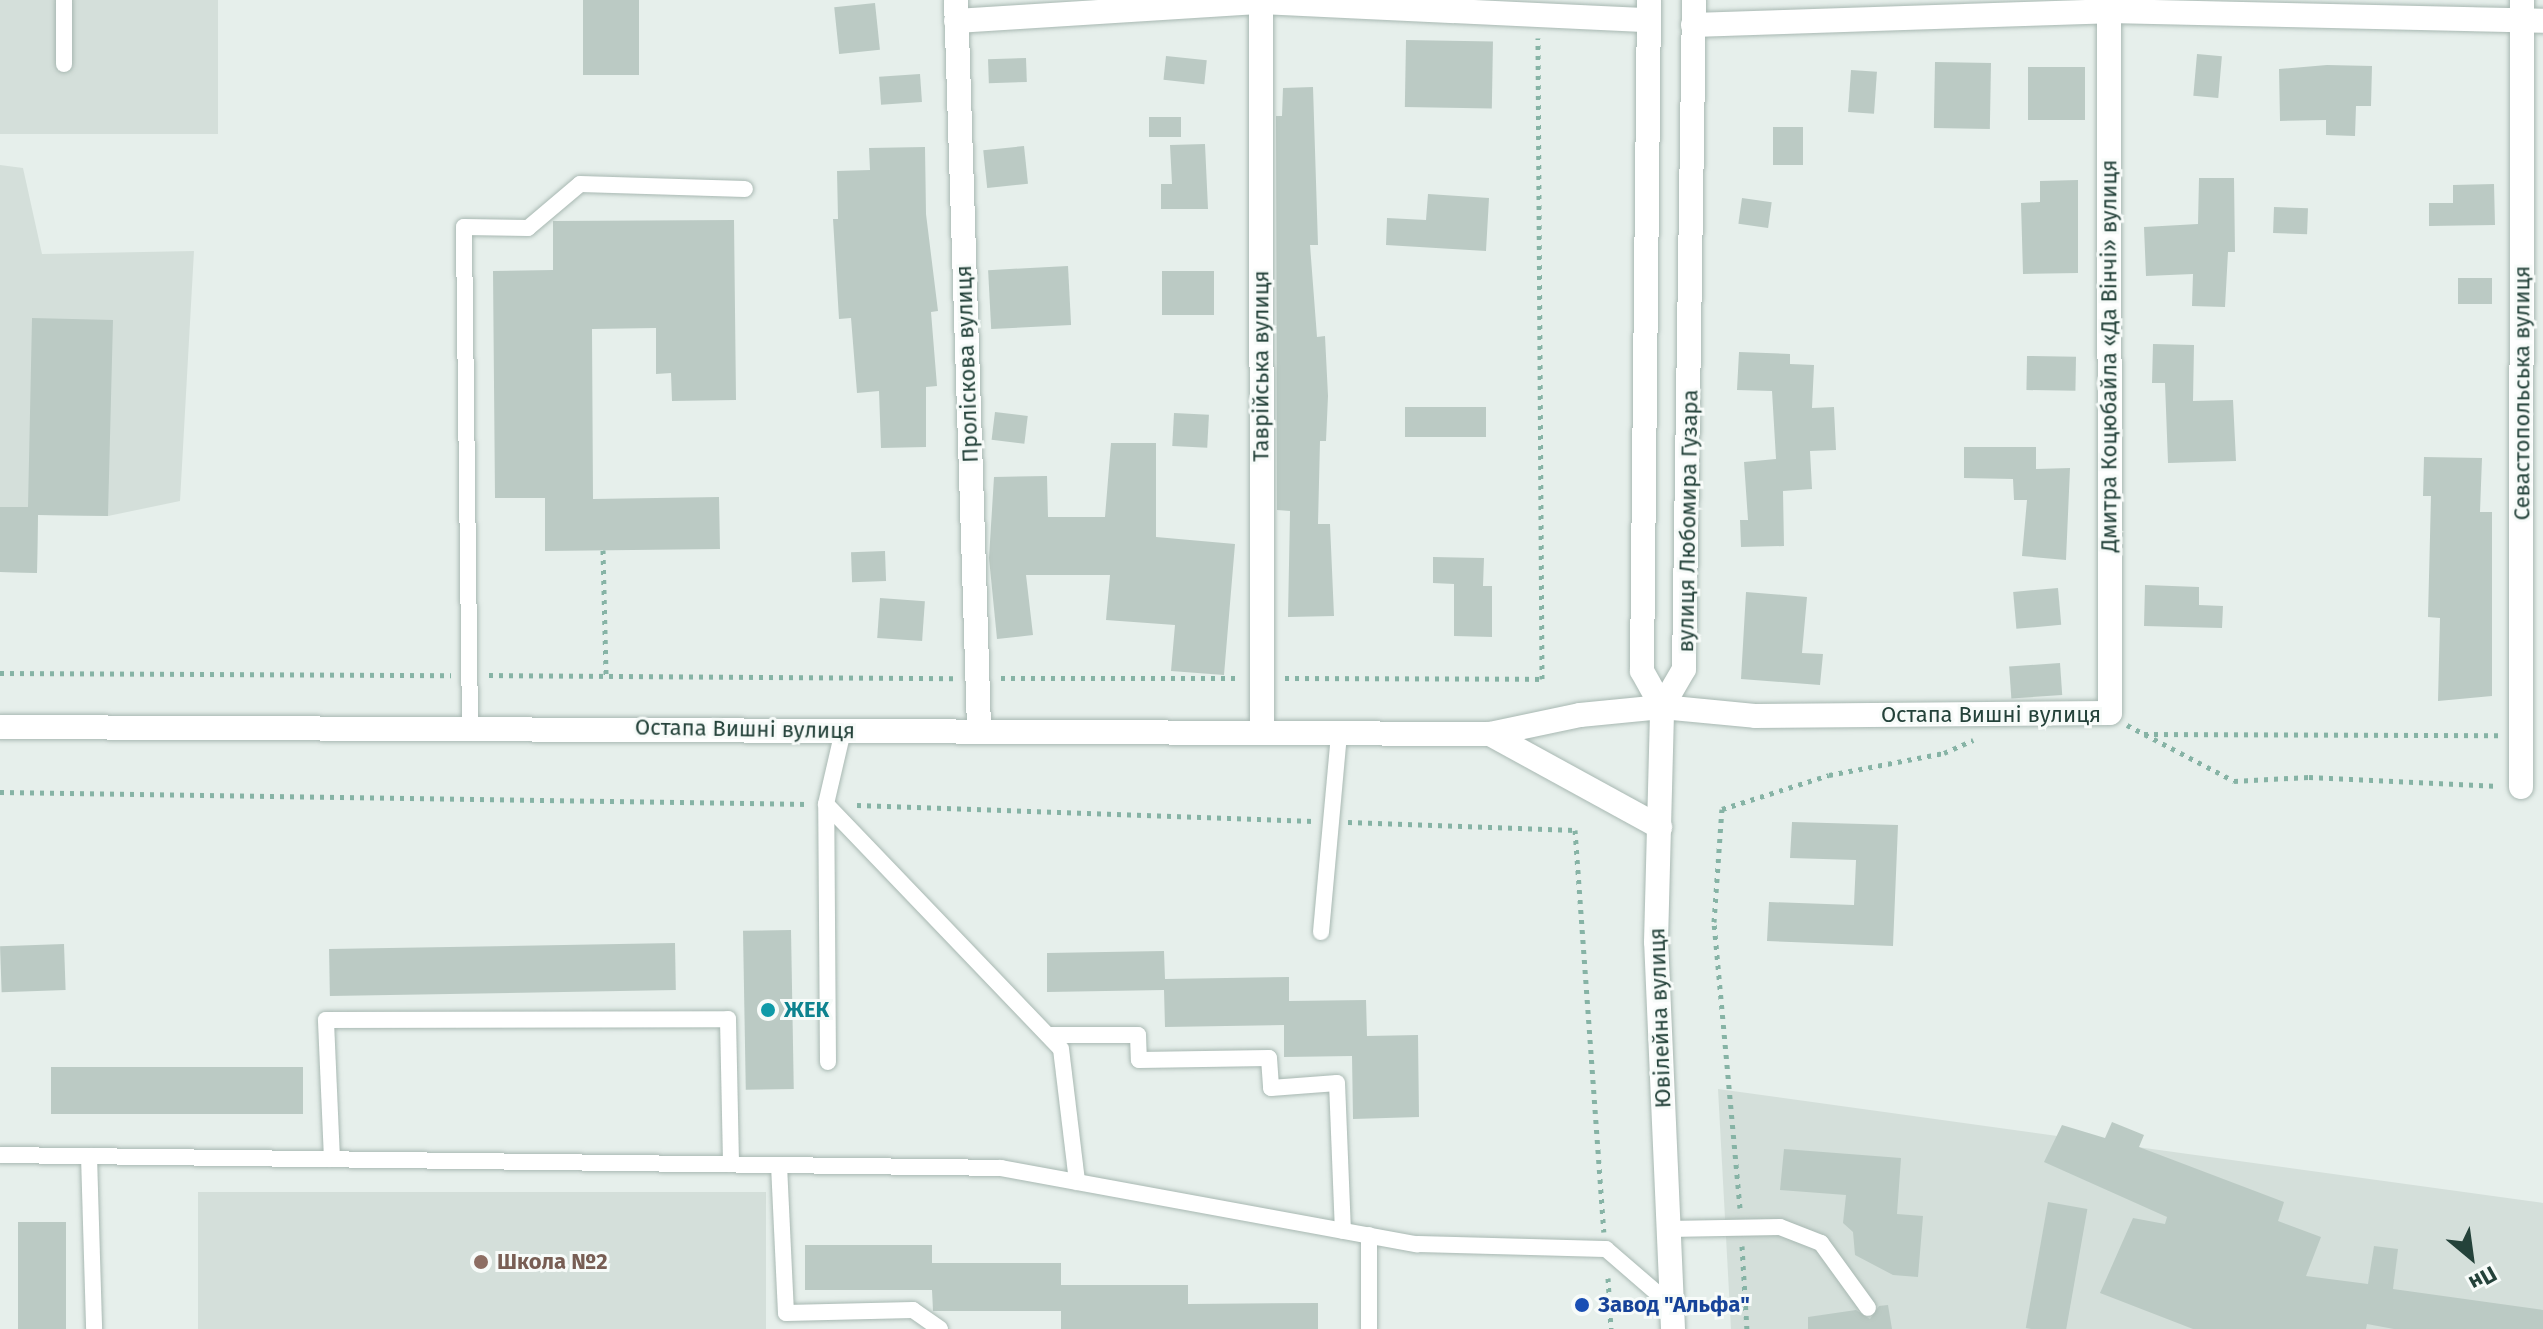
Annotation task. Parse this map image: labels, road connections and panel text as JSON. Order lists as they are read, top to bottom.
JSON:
{
  "streets": {
    "street": [
      "Дмитра Коцюбайла «Да Вінчі» вулиця",
      "Проліскова вулиця",
      "Таврійська вулиця",
      "Севастопольська вулиця",
      "вулиця Любомира Гузара",
      "Остапа Вишні вулиця",
      "Ювілейна вулиця"
    ]
  },
  "crossings": [
    ["Дмитра Коцюбайла «Да Вінчі» вулиця", "Остапа Вишні вулиця"],
    ["Проліскова вулиця", "Остапа Вишні вулиця"],
    ["Таврійська вулиця", "Остапа Вишні вулиця"],
    ["Севастопольська вулиця", "Остапа Вишні вулиця"],
    ["вулиця Любомира Гузара", "Остапа Вишні вулиця"],
    ["вулиця Любомира Гузара", "Ювілейна вулиця"],
    ["Остапа Вишні вулиця", "Ювілейна вулиця"]
  ],
  "places": ["ЖЕК", "Школа №2", "Завод \"Альфа\""],
  "north": "bottom right"
}
